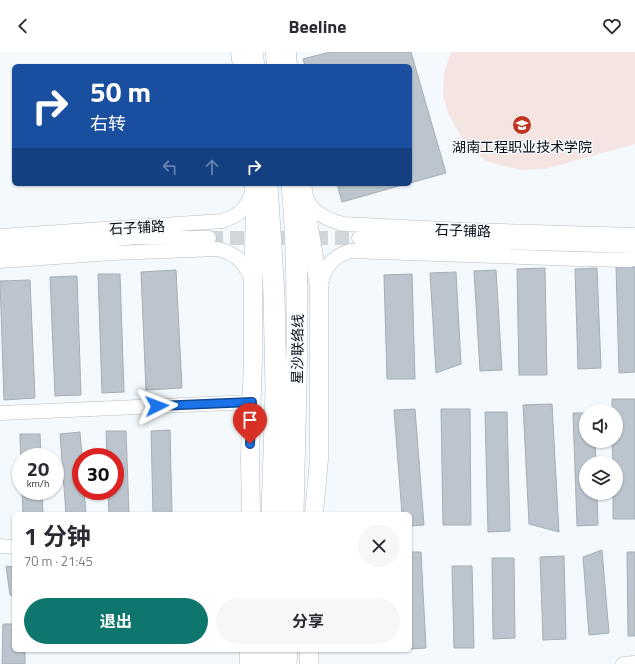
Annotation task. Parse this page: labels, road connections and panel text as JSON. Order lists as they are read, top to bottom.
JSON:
{
  "streets": {
    "highway": ["星沙联络线"],
    "street": ["石子铺路"]
  },
  "crossings": [
    ["石子铺路", "星沙联络线"]
  ],
  "places": {
    "school or university": ["湖南工程职业技术学院"]
  },
  "page": {
    "header": "Beeline",
    "turn": ["50 m", "右转"],
    "speed": "20 km/h",
    "limit": "30",
    "heading": ["1 分钟", "70 m · 21:45"],
    "buttons": ["退出", "分享"]
  }
}
